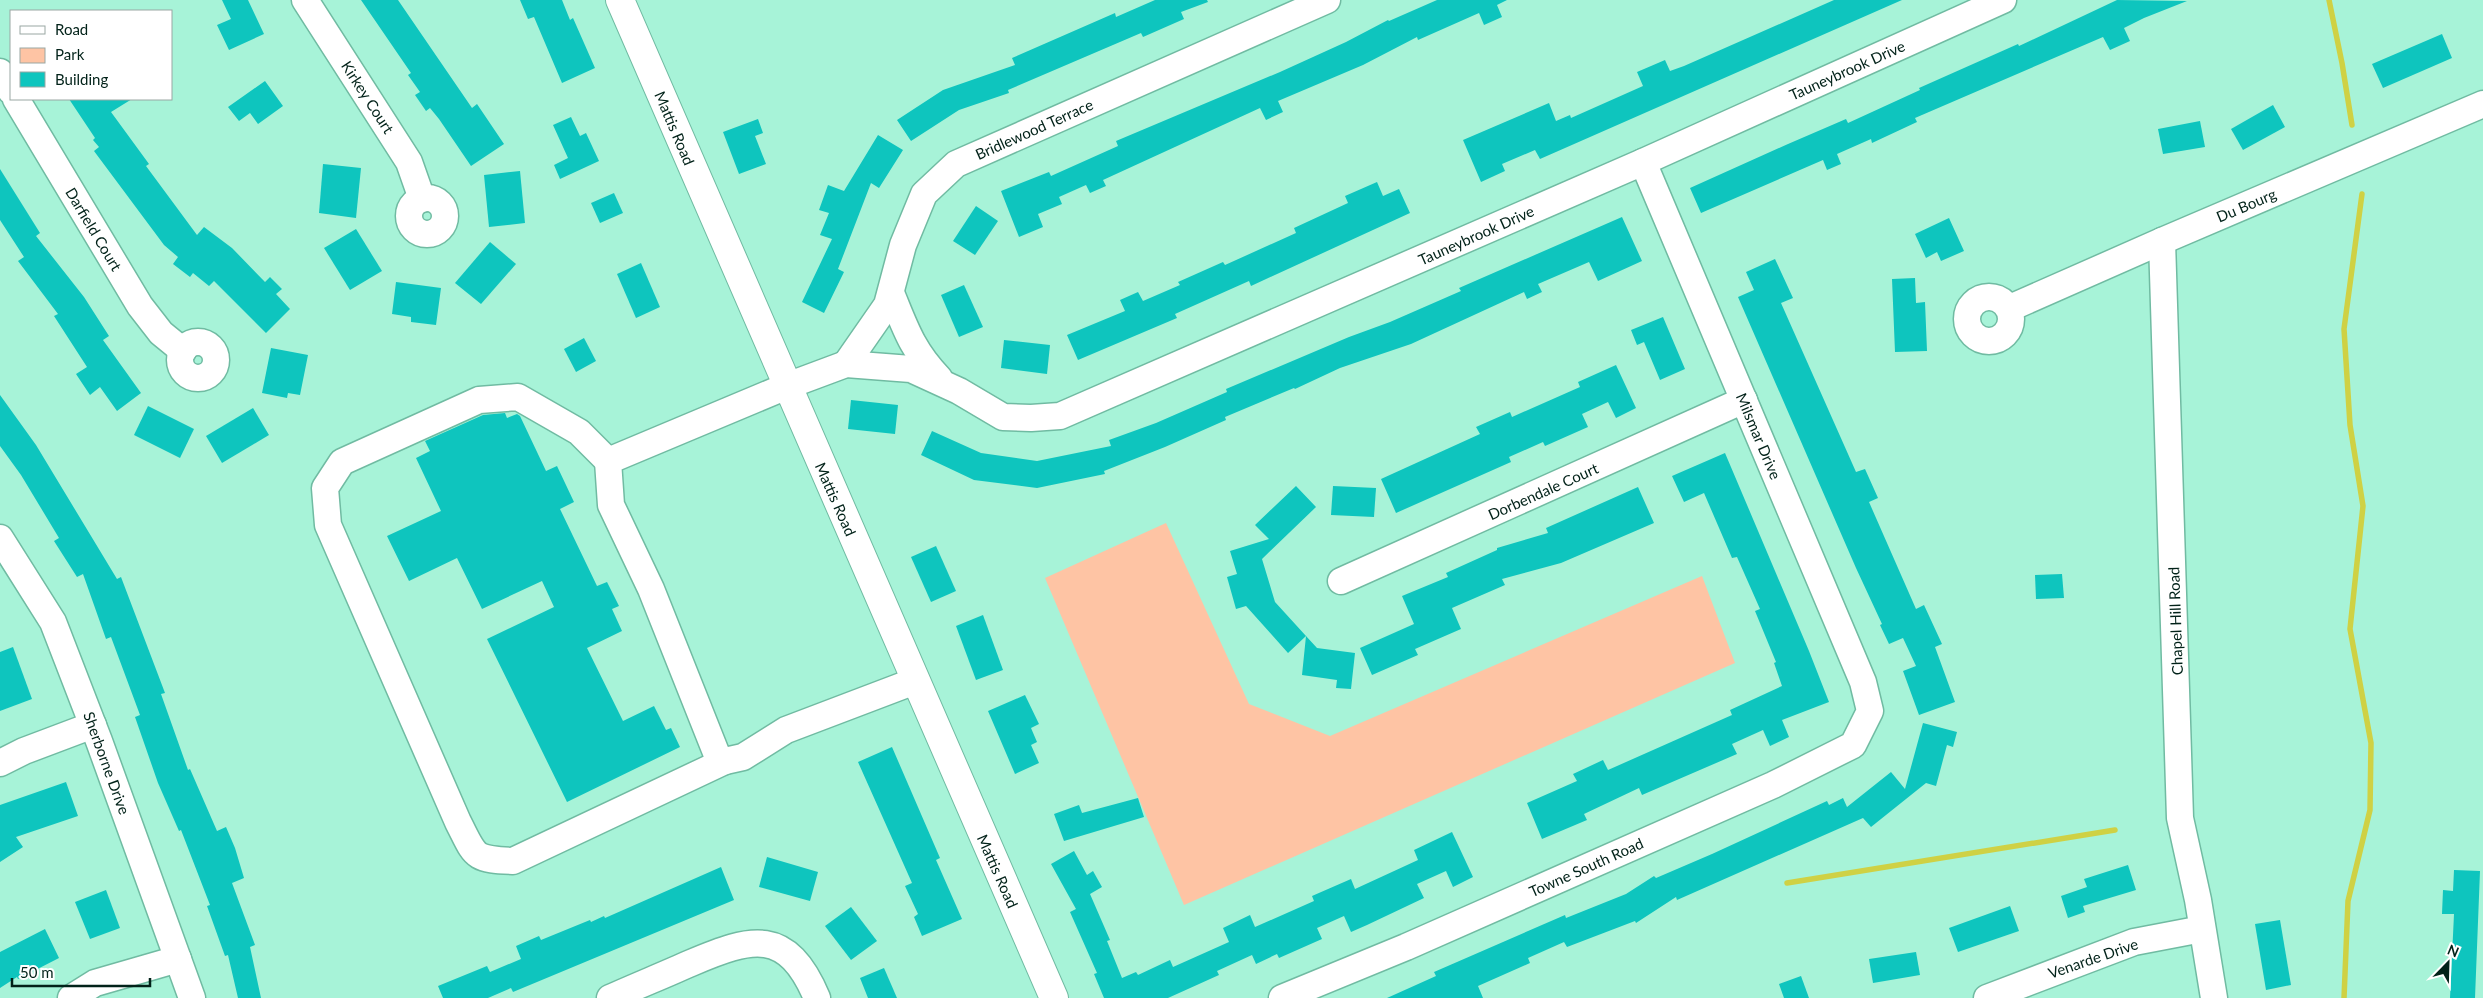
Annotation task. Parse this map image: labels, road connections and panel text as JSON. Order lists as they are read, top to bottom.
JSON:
{
  "streets": {
    "main road": ["Mattis Road"],
    "street": [
      "Tauneybrook Drive",
      "Kirkey Court",
      "Bridlewood Terrace",
      "Du Bourg",
      "Darfield Court",
      "Milsmar Drive",
      "Dorbendale Court",
      "Chapel Hill Road",
      "Sherborne Drive",
      "Towne South Road",
      "Venarde Drive"
    ]
  },
  "crossings": [
    ["Tauneybrook Drive", "Mattis Road"],
    ["Tauneybrook Drive", "Bridlewood Terrace"],
    ["Tauneybrook Drive", "Milsmar Drive"],
    ["Du Bourg", "Chapel Hill Road"],
    ["Milsmar Drive", "Dorbendale Court"],
    ["Milsmar Drive", "Towne South Road"],
    ["Chapel Hill Road", "Venarde Drive"]
  ],
  "legend": ["Road", "Park", "Building"],
  "scale_bar": "50 m",
  "north": "top right"
}
